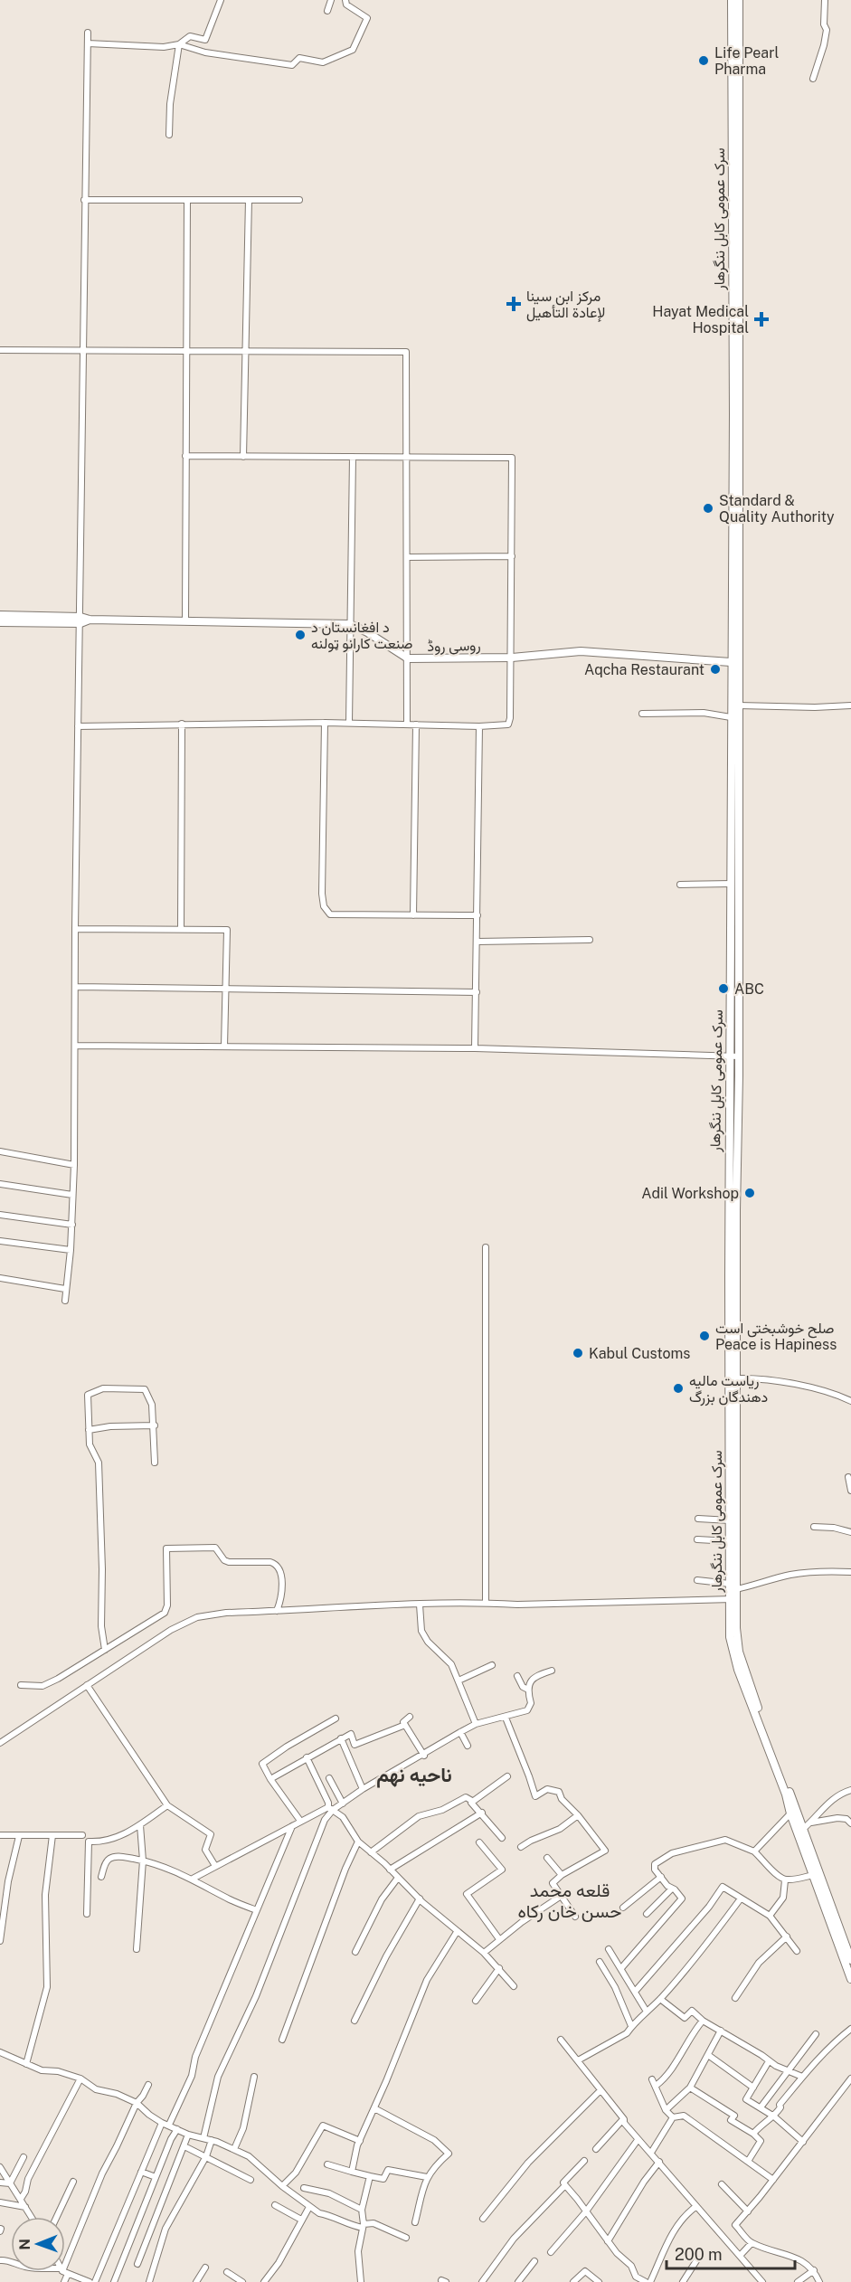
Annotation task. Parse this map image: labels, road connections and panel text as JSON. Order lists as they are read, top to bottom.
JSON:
{
  "streets": {
    "highway": ["سرک عمومی کابل ننگرهار"],
    "main road": ["روسی روڈ"]
  },
  "crossings": [
    ["سرک عمومی کابل ننگرهار", "روسی روڈ"]
  ],
  "districts": ["ناحیه نهم", "قلعه محمد حسن خان رکاه"],
  "places": {
    "other": [
      "Life Pearl Pharma",
      "Standard & Quality Authority",
      "د افغانستان د صنعت کارانو ټولنه",
      "Aqcha Restaurant",
      "ABC",
      "Adil Workshop",
      "صلح خوشبختی است Peace is Hapiness",
      "Kabul Customs",
      "ریاست مالیه دهندگان بزرگ"
    ],
    "health": ["مركز ابن سينا لإعادة التأهيل", "Hayat Medical Hospital"]
  },
  "scale_bar": "200 m",
  "north": "left"
}
